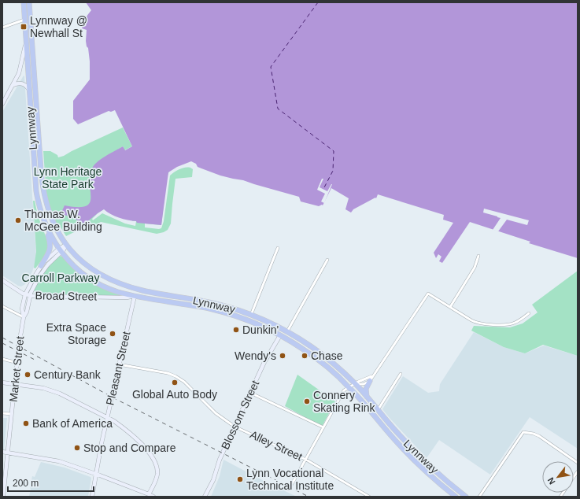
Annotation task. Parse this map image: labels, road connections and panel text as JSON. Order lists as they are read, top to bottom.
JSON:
{
  "streets": {
    "highway": ["Lynnway"],
    "main road": [
      "Broad Street",
      "Pleasant Street",
      "Market Street",
      "Blossom Street"
    ],
    "street": ["Alley Street"]
  },
  "crossings": [
    ["Lynnway", "Broad Street"],
    ["Lynnway", "Pleasant Street"],
    ["Lynnway", "Blossom Street"],
    ["Broad Street", "Pleasant Street"],
    ["Broad Street", "Market Street"],
    ["Pleasant Street", "Alley Street"],
    ["Blossom Street", "Alley Street"]
  ],
  "parks": ["Lynn Heritage State Park", "Carroll Parkway"],
  "places": {
    "transit": ["Lynnway @ Newhall St"],
    "other": [
      "Thomas W. McGee Building",
      "Dunkin'",
      "Extra Space Storage",
      "Wendy's",
      "Chase",
      "Century Bank",
      "Global Auto Body",
      "Connery Skating Rink",
      "Bank of America",
      "Stop and Compare",
      "Lynn Vocational Technical Institute"
    ]
  },
  "scale_bar": "200 m",
  "north": "bottom left"
}
